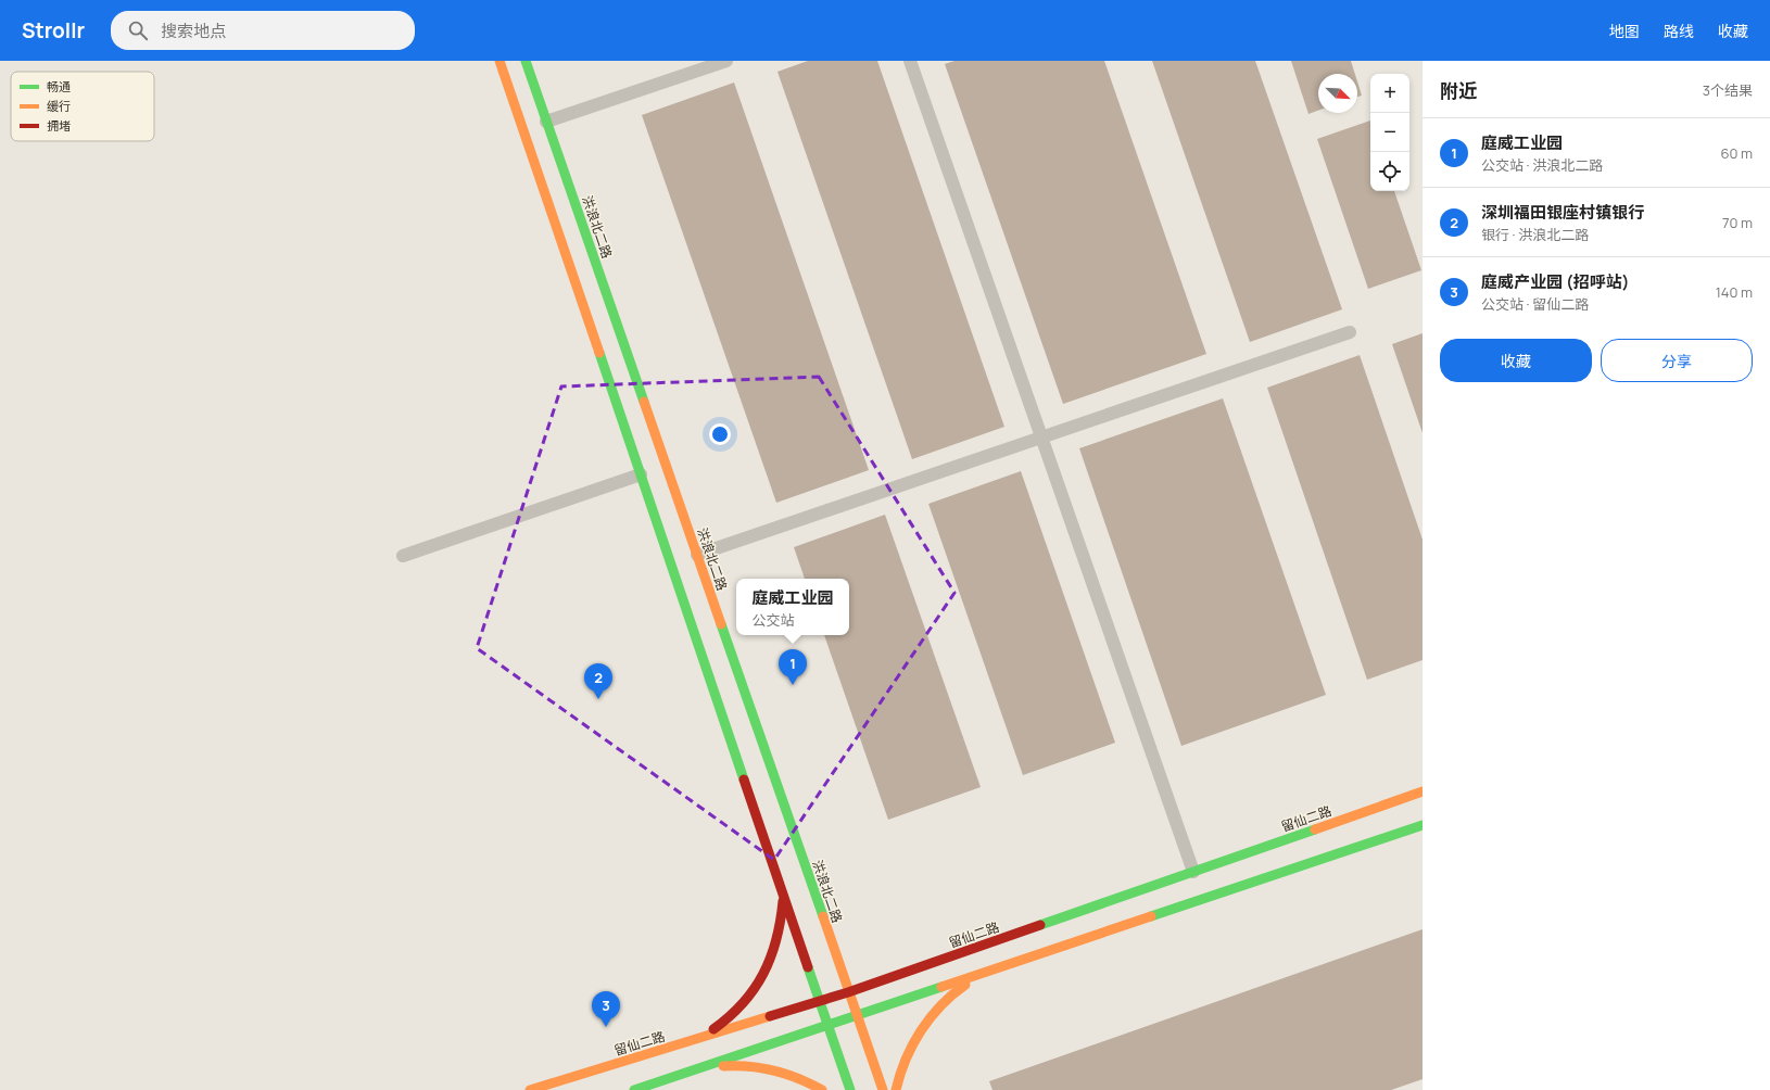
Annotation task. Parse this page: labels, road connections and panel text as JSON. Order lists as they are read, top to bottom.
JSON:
{
  "streets": {
    "main road": ["洪浪北二路", "留仙二路"]
  },
  "crossings": [
    ["洪浪北二路", "留仙二路"]
  ],
  "legend": ["畅通", "缓行", "拥堵"],
  "north": "bottom right",
  "page": {
    "header": "Strollr",
    "search": "搜索地点",
    "nav": ["地图", "路线", "收藏"],
    "heading": ["附近", "3个结果"],
    "map_buttons": ["+", "−"],
    "list": [
      {
        "mark": "1",
        "name": "庭威工业园",
        "note": "公交站 · 洪浪北二路",
        "value": "60 m"
      },
      {
        "mark": "2",
        "name": "深圳福田银座村镇银行",
        "note": "银行 · 洪浪北二路",
        "value": "70 m"
      },
      {
        "mark": "3",
        "name": "庭威产业园 (招呼站)",
        "note": "公交站 · 留仙二路",
        "value": "140 m"
      }
    ],
    "buttons": ["收藏", "分享"],
    "popup": ["庭威工业园", "公交站"],
    "pins": ["1", "2", "3"]
  }
}
